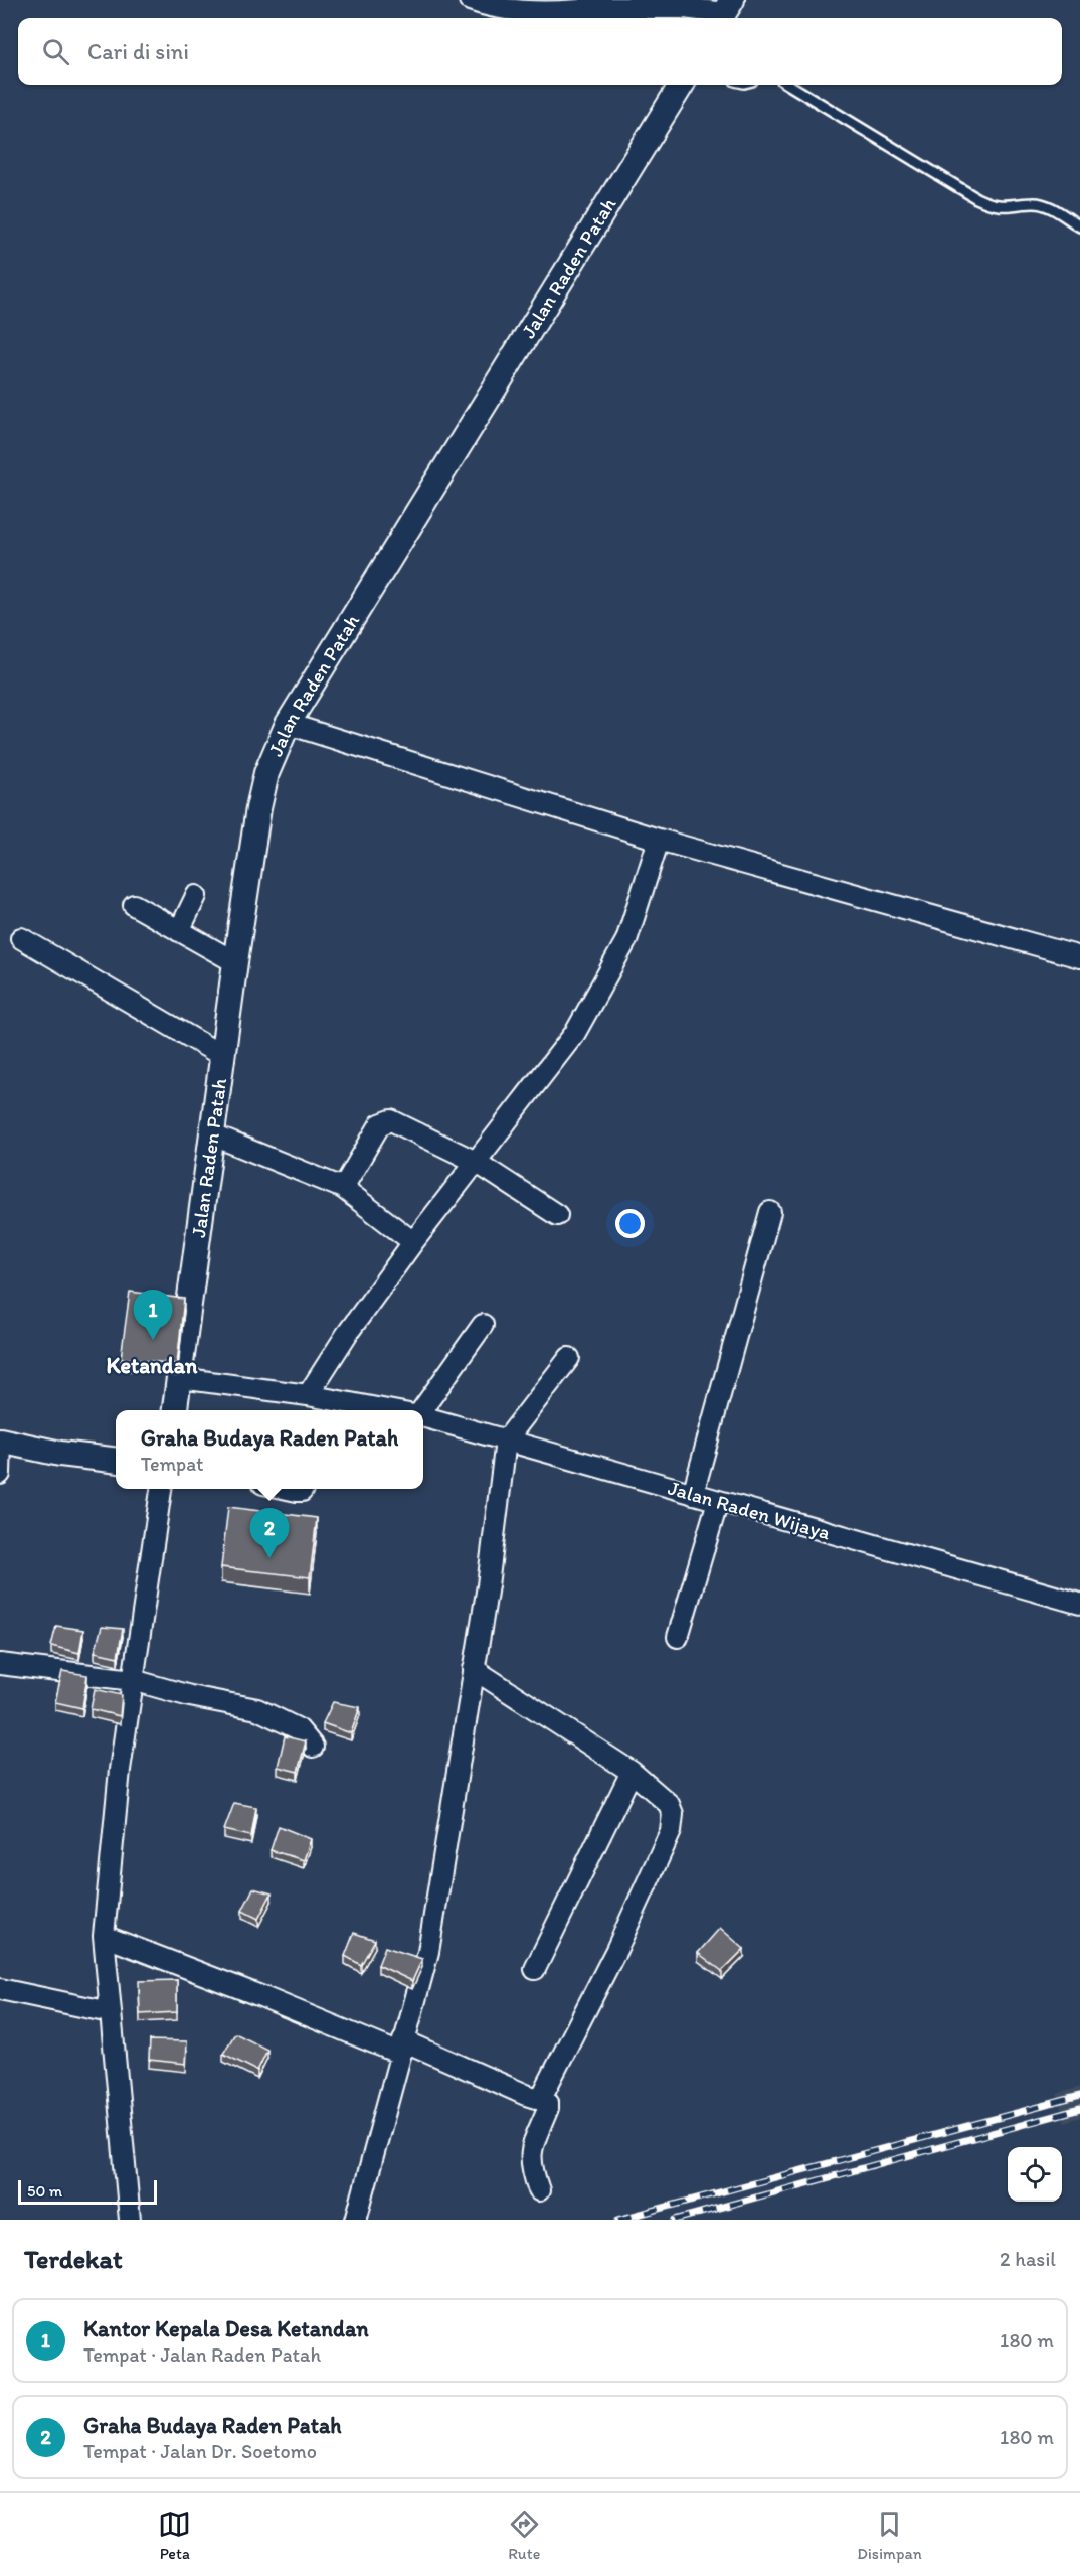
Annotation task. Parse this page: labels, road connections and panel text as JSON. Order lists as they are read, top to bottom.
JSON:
{
  "streets": {
    "street": ["Jalan Raden Patah", "Jalan Raden Wijaya"]
  },
  "crossings": [
    ["Jalan Raden Patah", "Jalan Raden Wijaya"]
  ],
  "districts": ["Ketandan"],
  "scale_bar": "50 m",
  "page": {
    "search": "Cari di sini",
    "pins": ["1", "2"],
    "popup": ["Graha Budaya Raden Patah", "Tempat"],
    "scale": "50 m",
    "heading": ["Terdekat", "2 hasil"],
    "list": [
      {
        "mark": "1",
        "name": "Kantor Kepala Desa Ketandan",
        "note": "Tempat · Jalan Raden Patah",
        "value": "180 m"
      },
      {
        "mark": "2",
        "name": "Graha Budaya Raden Patah",
        "note": "Tempat · Jalan Dr. Soetomo",
        "value": "180 m"
      }
    ],
    "nav": ["Peta", "Rute", "Disimpan"]
  }
}
